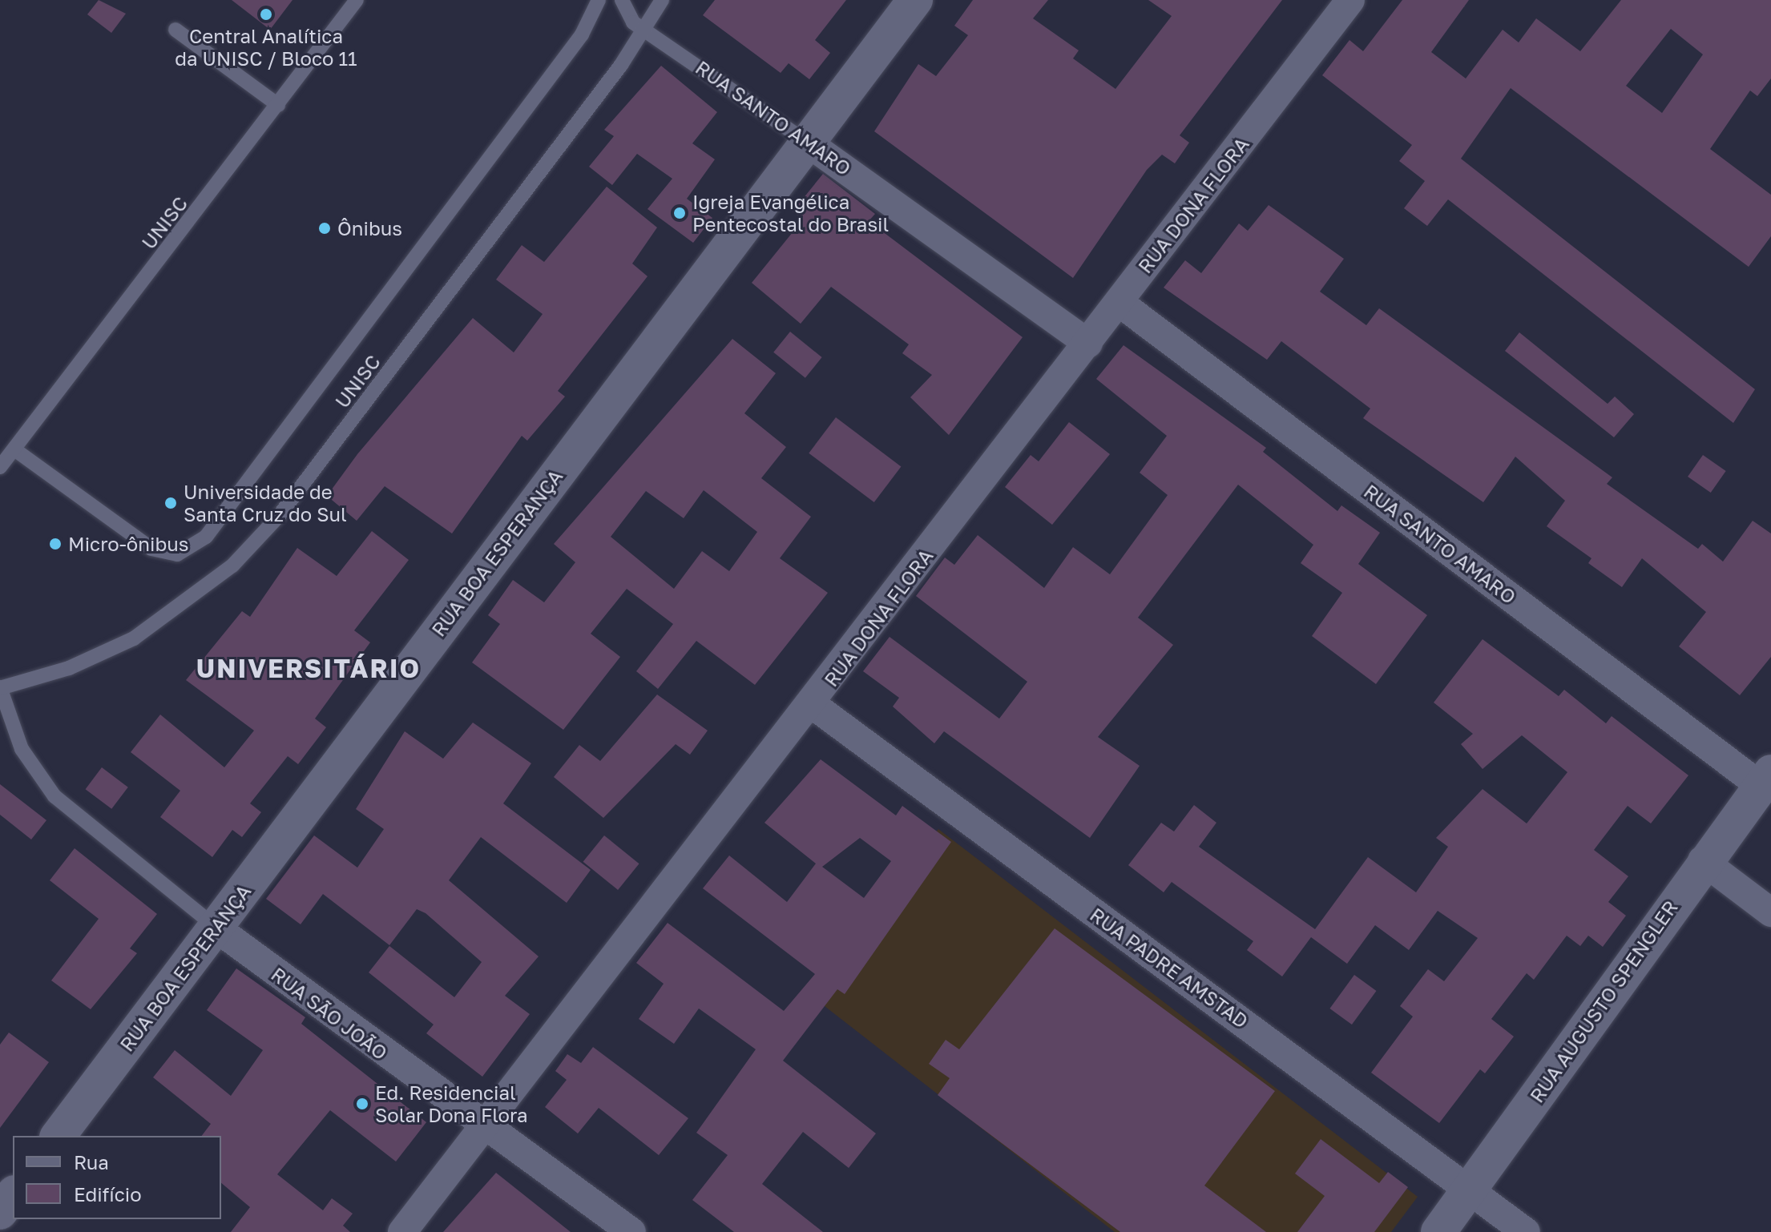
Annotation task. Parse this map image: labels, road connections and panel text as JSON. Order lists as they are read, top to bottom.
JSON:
{
  "streets": {
    "street": [
      "RUA SANTO AMARO",
      "RUA DONA FLORA",
      "RUA BOA ESPERANÇA",
      "RUA PADRE AMSTAD",
      "RUA AUGUSTO SPENGLER",
      "RUA SÃO JOÃO"
    ],
    "lane": ["UNISC"]
  },
  "crossings": [
    ["RUA SANTO AMARO", "RUA DONA FLORA"],
    ["RUA SANTO AMARO", "UNISC"],
    ["RUA SANTO AMARO", "RUA BOA ESPERANÇA"],
    ["RUA SANTO AMARO", "RUA AUGUSTO SPENGLER"],
    ["RUA DONA FLORA", "RUA PADRE AMSTAD"],
    ["RUA DONA FLORA", "RUA SÃO JOÃO"],
    ["UNISC", "RUA SÃO JOÃO"],
    ["RUA BOA ESPERANÇA", "RUA SÃO JOÃO"],
    ["RUA PADRE AMSTAD", "RUA AUGUSTO SPENGLER"]
  ],
  "districts": ["UNIVERSITÁRIO"],
  "places": [
    "Central Analítica da UNISC / Bloco 11",
    "Igreja Evangélica Pentecostal do Brasil",
    "Ônibus",
    "Universidade de Santa Cruz do Sul",
    "Micro-ônibus",
    "Ed. Residencial Solar Dona Flora"
  ],
  "legend": ["Rua", "Edifício"]
}
